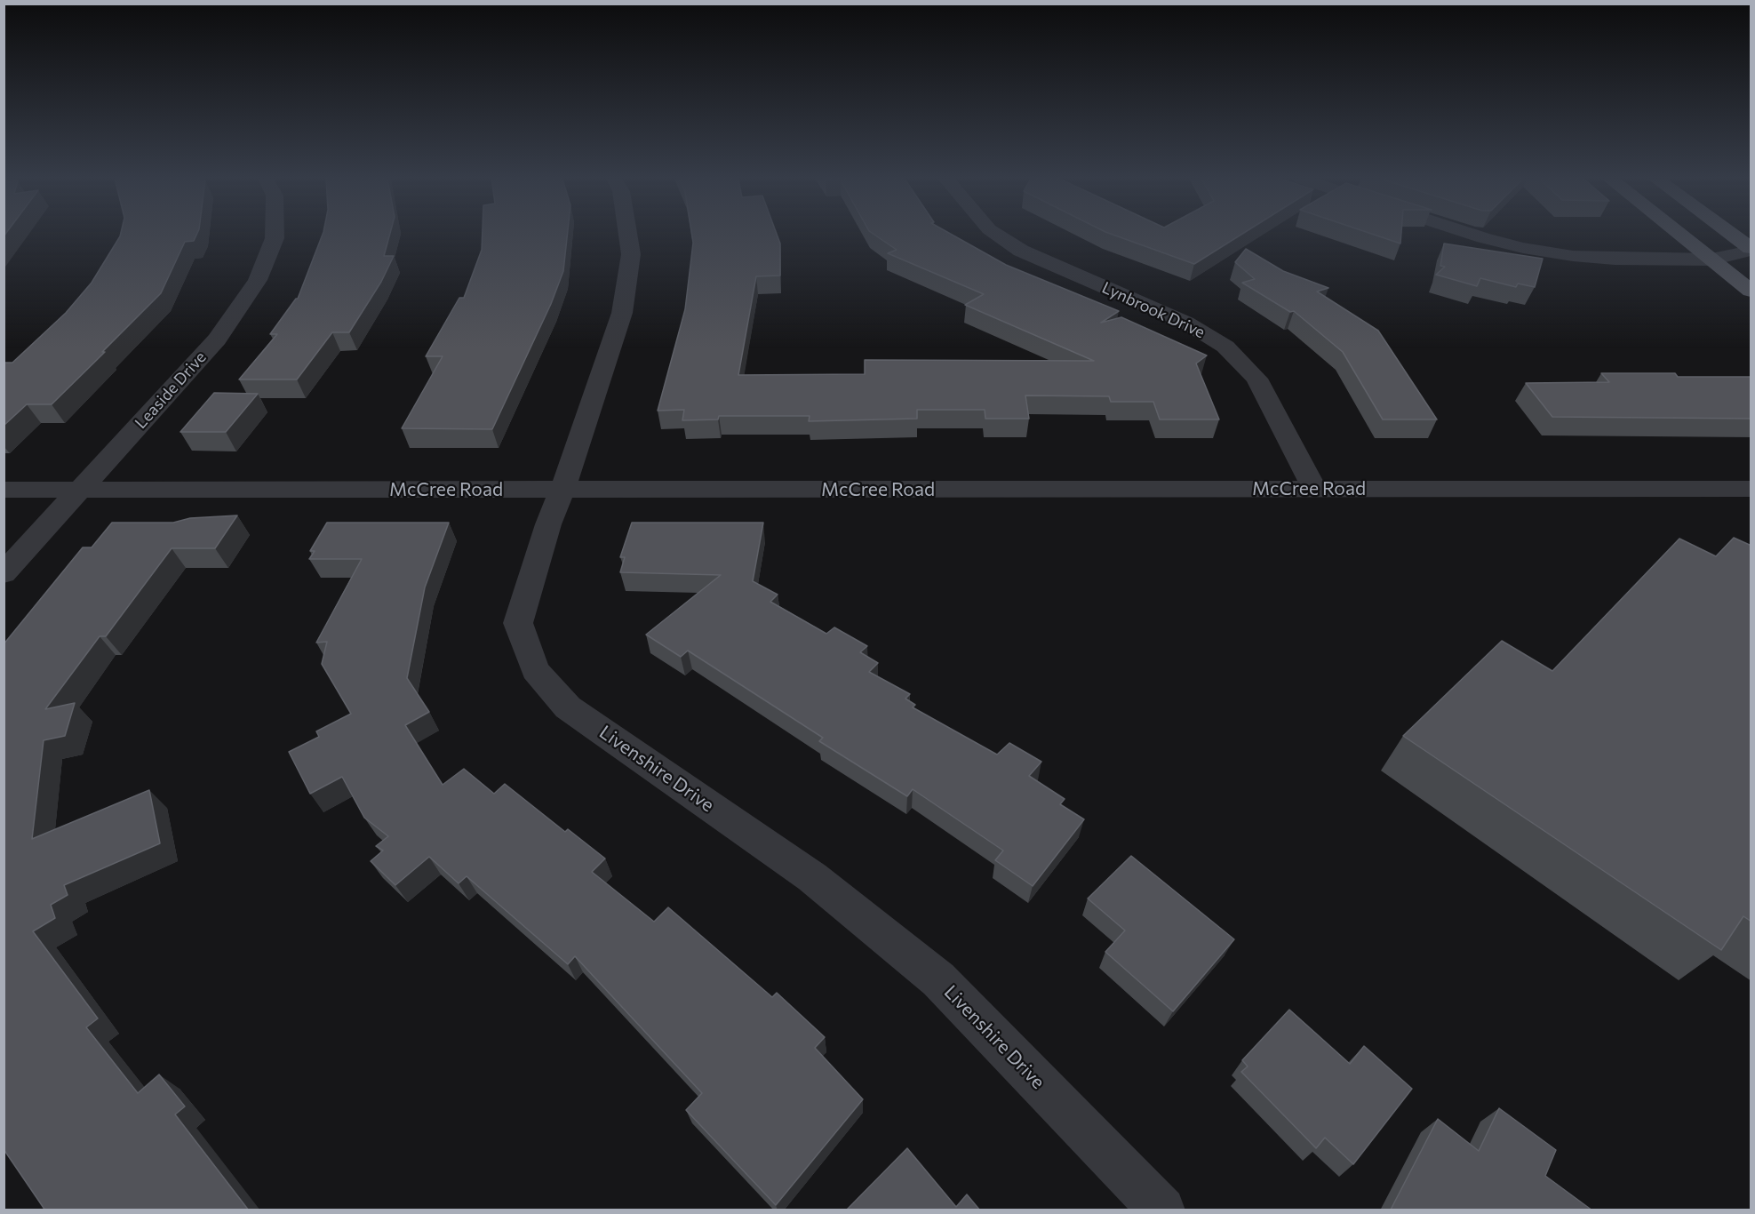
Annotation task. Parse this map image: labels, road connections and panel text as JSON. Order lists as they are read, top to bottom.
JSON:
{
  "streets": {
    "street": [
      "Lynbrook Drive",
      "Leaside Drive",
      "McCree Road",
      "Livenshire Drive"
    ]
  },
  "crossings": [
    ["Lynbrook Drive", "McCree Road"],
    ["Leaside Drive", "McCree Road"],
    ["McCree Road", "Livenshire Drive"]
  ]
}
